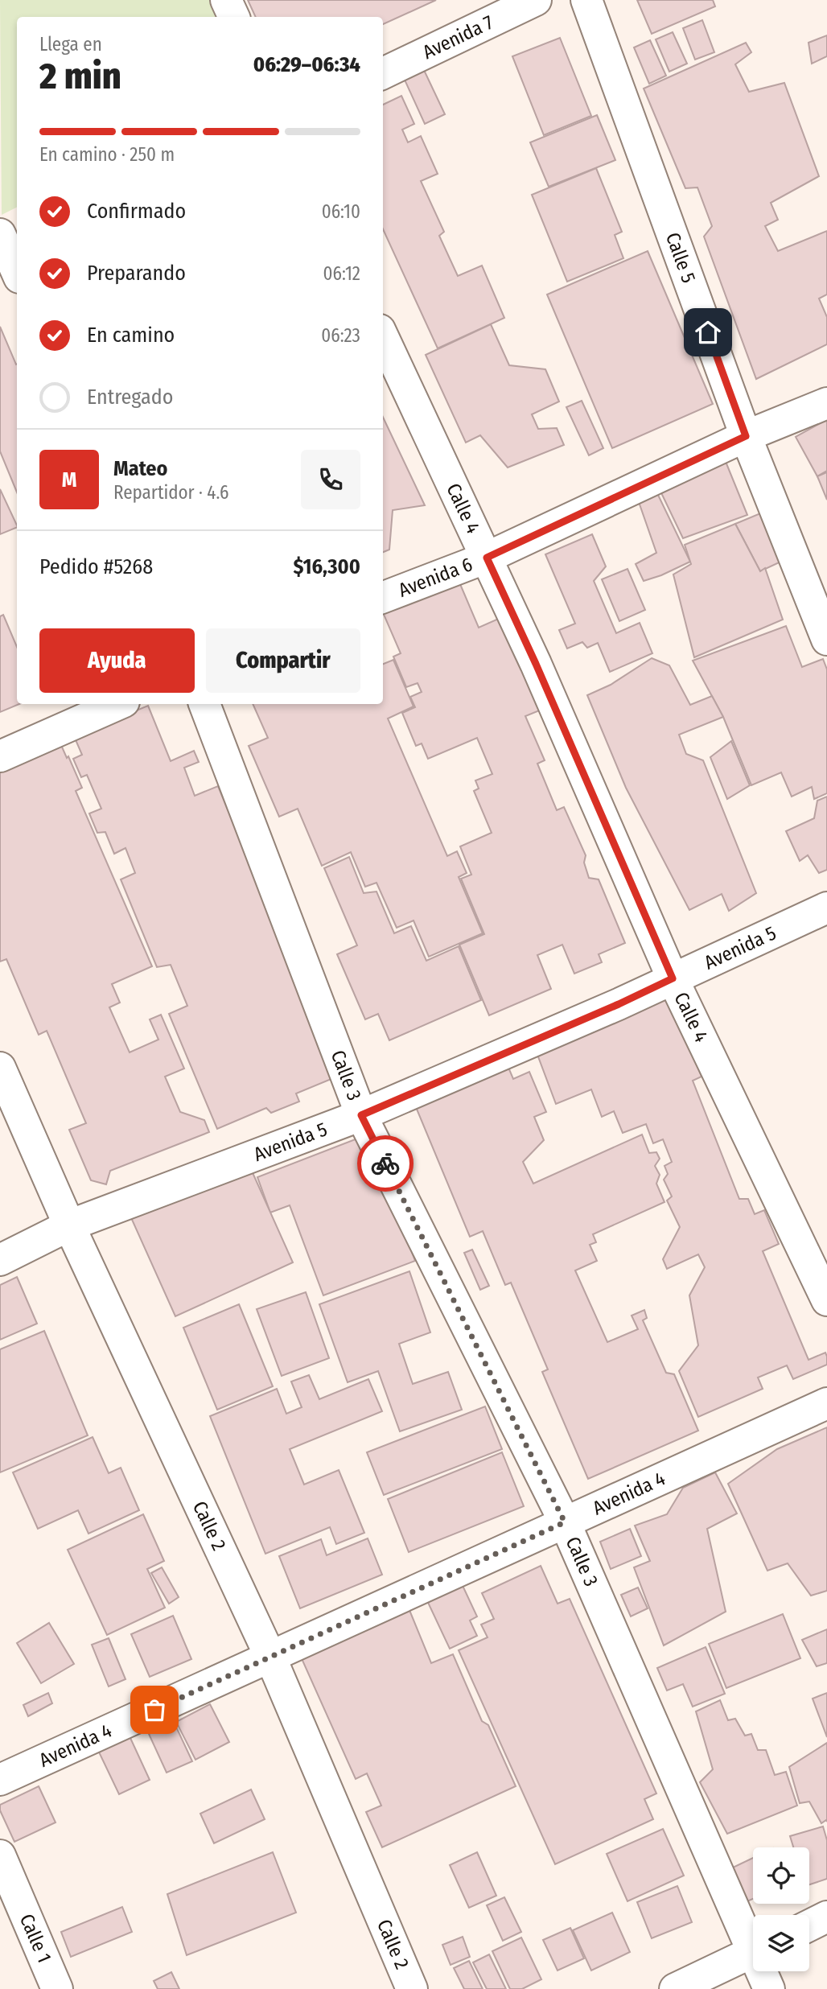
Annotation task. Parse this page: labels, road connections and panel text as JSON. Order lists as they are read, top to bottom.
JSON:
{
  "streets": {
    "street": [
      "Avenida 7",
      "Calle 5",
      "Calle 4",
      "Avenida 6",
      "Avenida 5",
      "Calle 3",
      "Avenida 4",
      "Calle 2",
      "Calle 1"
    ]
  },
  "crossings": [
    ["Calle 5", "Avenida 6"],
    ["Calle 4", "Avenida 6"],
    ["Calle 4", "Avenida 5"],
    ["Avenida 5", "Calle 3"],
    ["Avenida 5", "Calle 2"],
    ["Calle 3", "Avenida 4"],
    ["Avenida 4", "Calle 2"]
  ],
  "page": {
    "heading": ["2 min", "Llega en", "06:29–06:34"],
    "panel": [
      "Mateo",
      "Repartidor · 4.6",
      "Pedido #5268",
      "$16,300"
    ],
    "bar": "En camino · 250 m",
    "list": [
      ["Confirmado", "06:10"],
      ["Preparando", "06:12"],
      ["En camino", "06:23"],
      "Entregado"
    ],
    "round": "M",
    "buttons": ["Ayuda", "Compartir"]
  }
}
